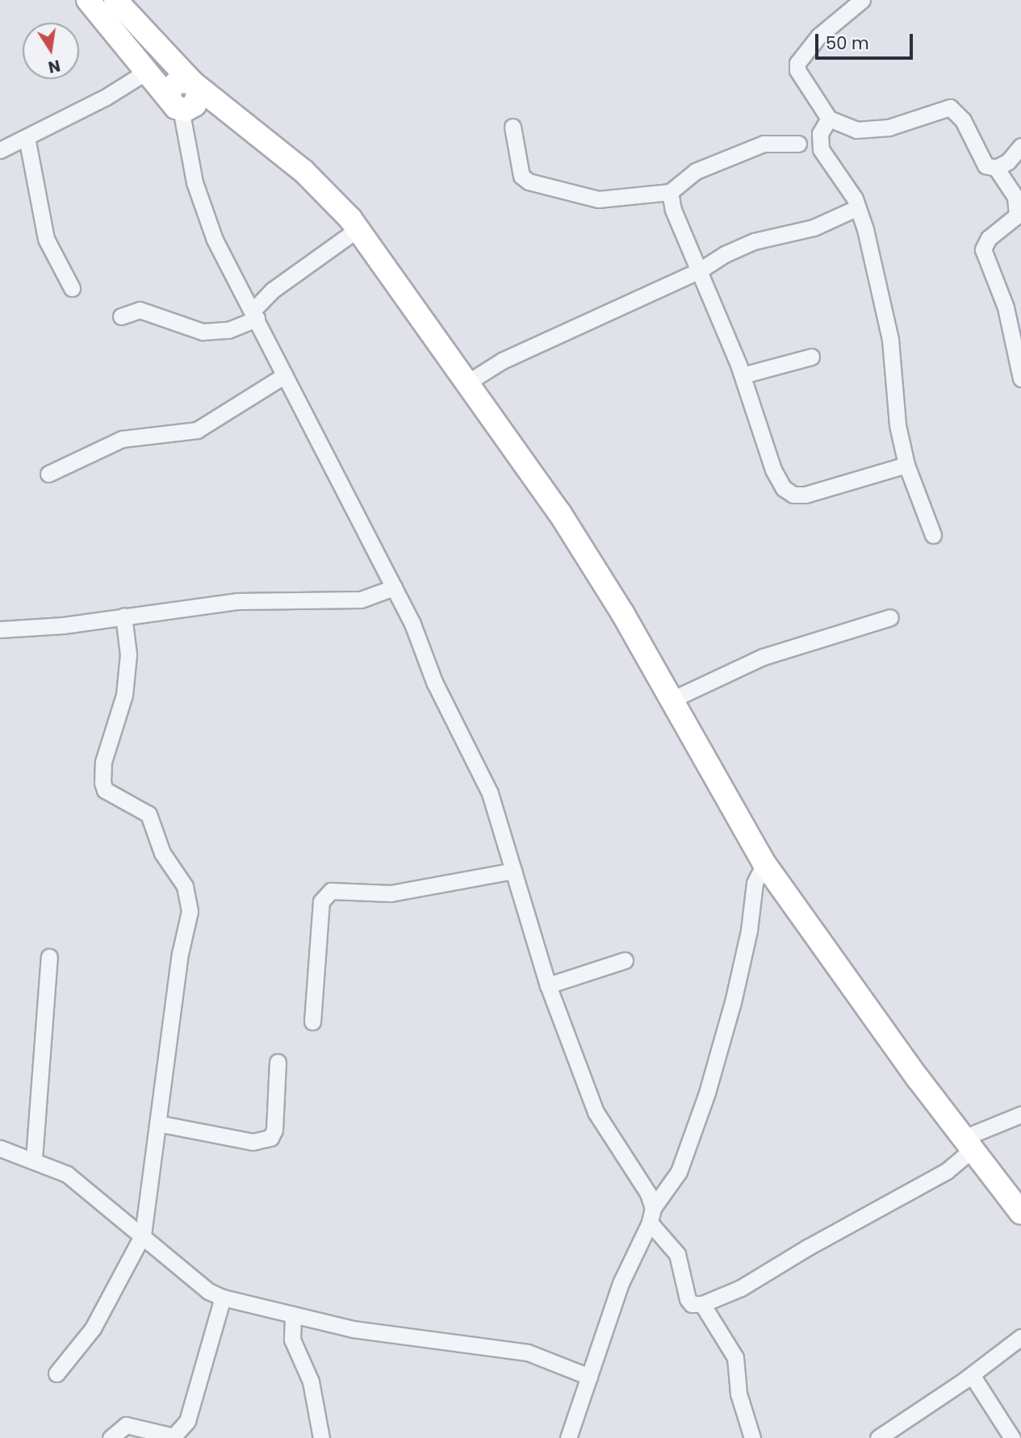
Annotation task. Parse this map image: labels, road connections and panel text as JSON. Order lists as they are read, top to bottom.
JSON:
{
  "scale_bar": "50 m",
  "north": "bottom"
}
